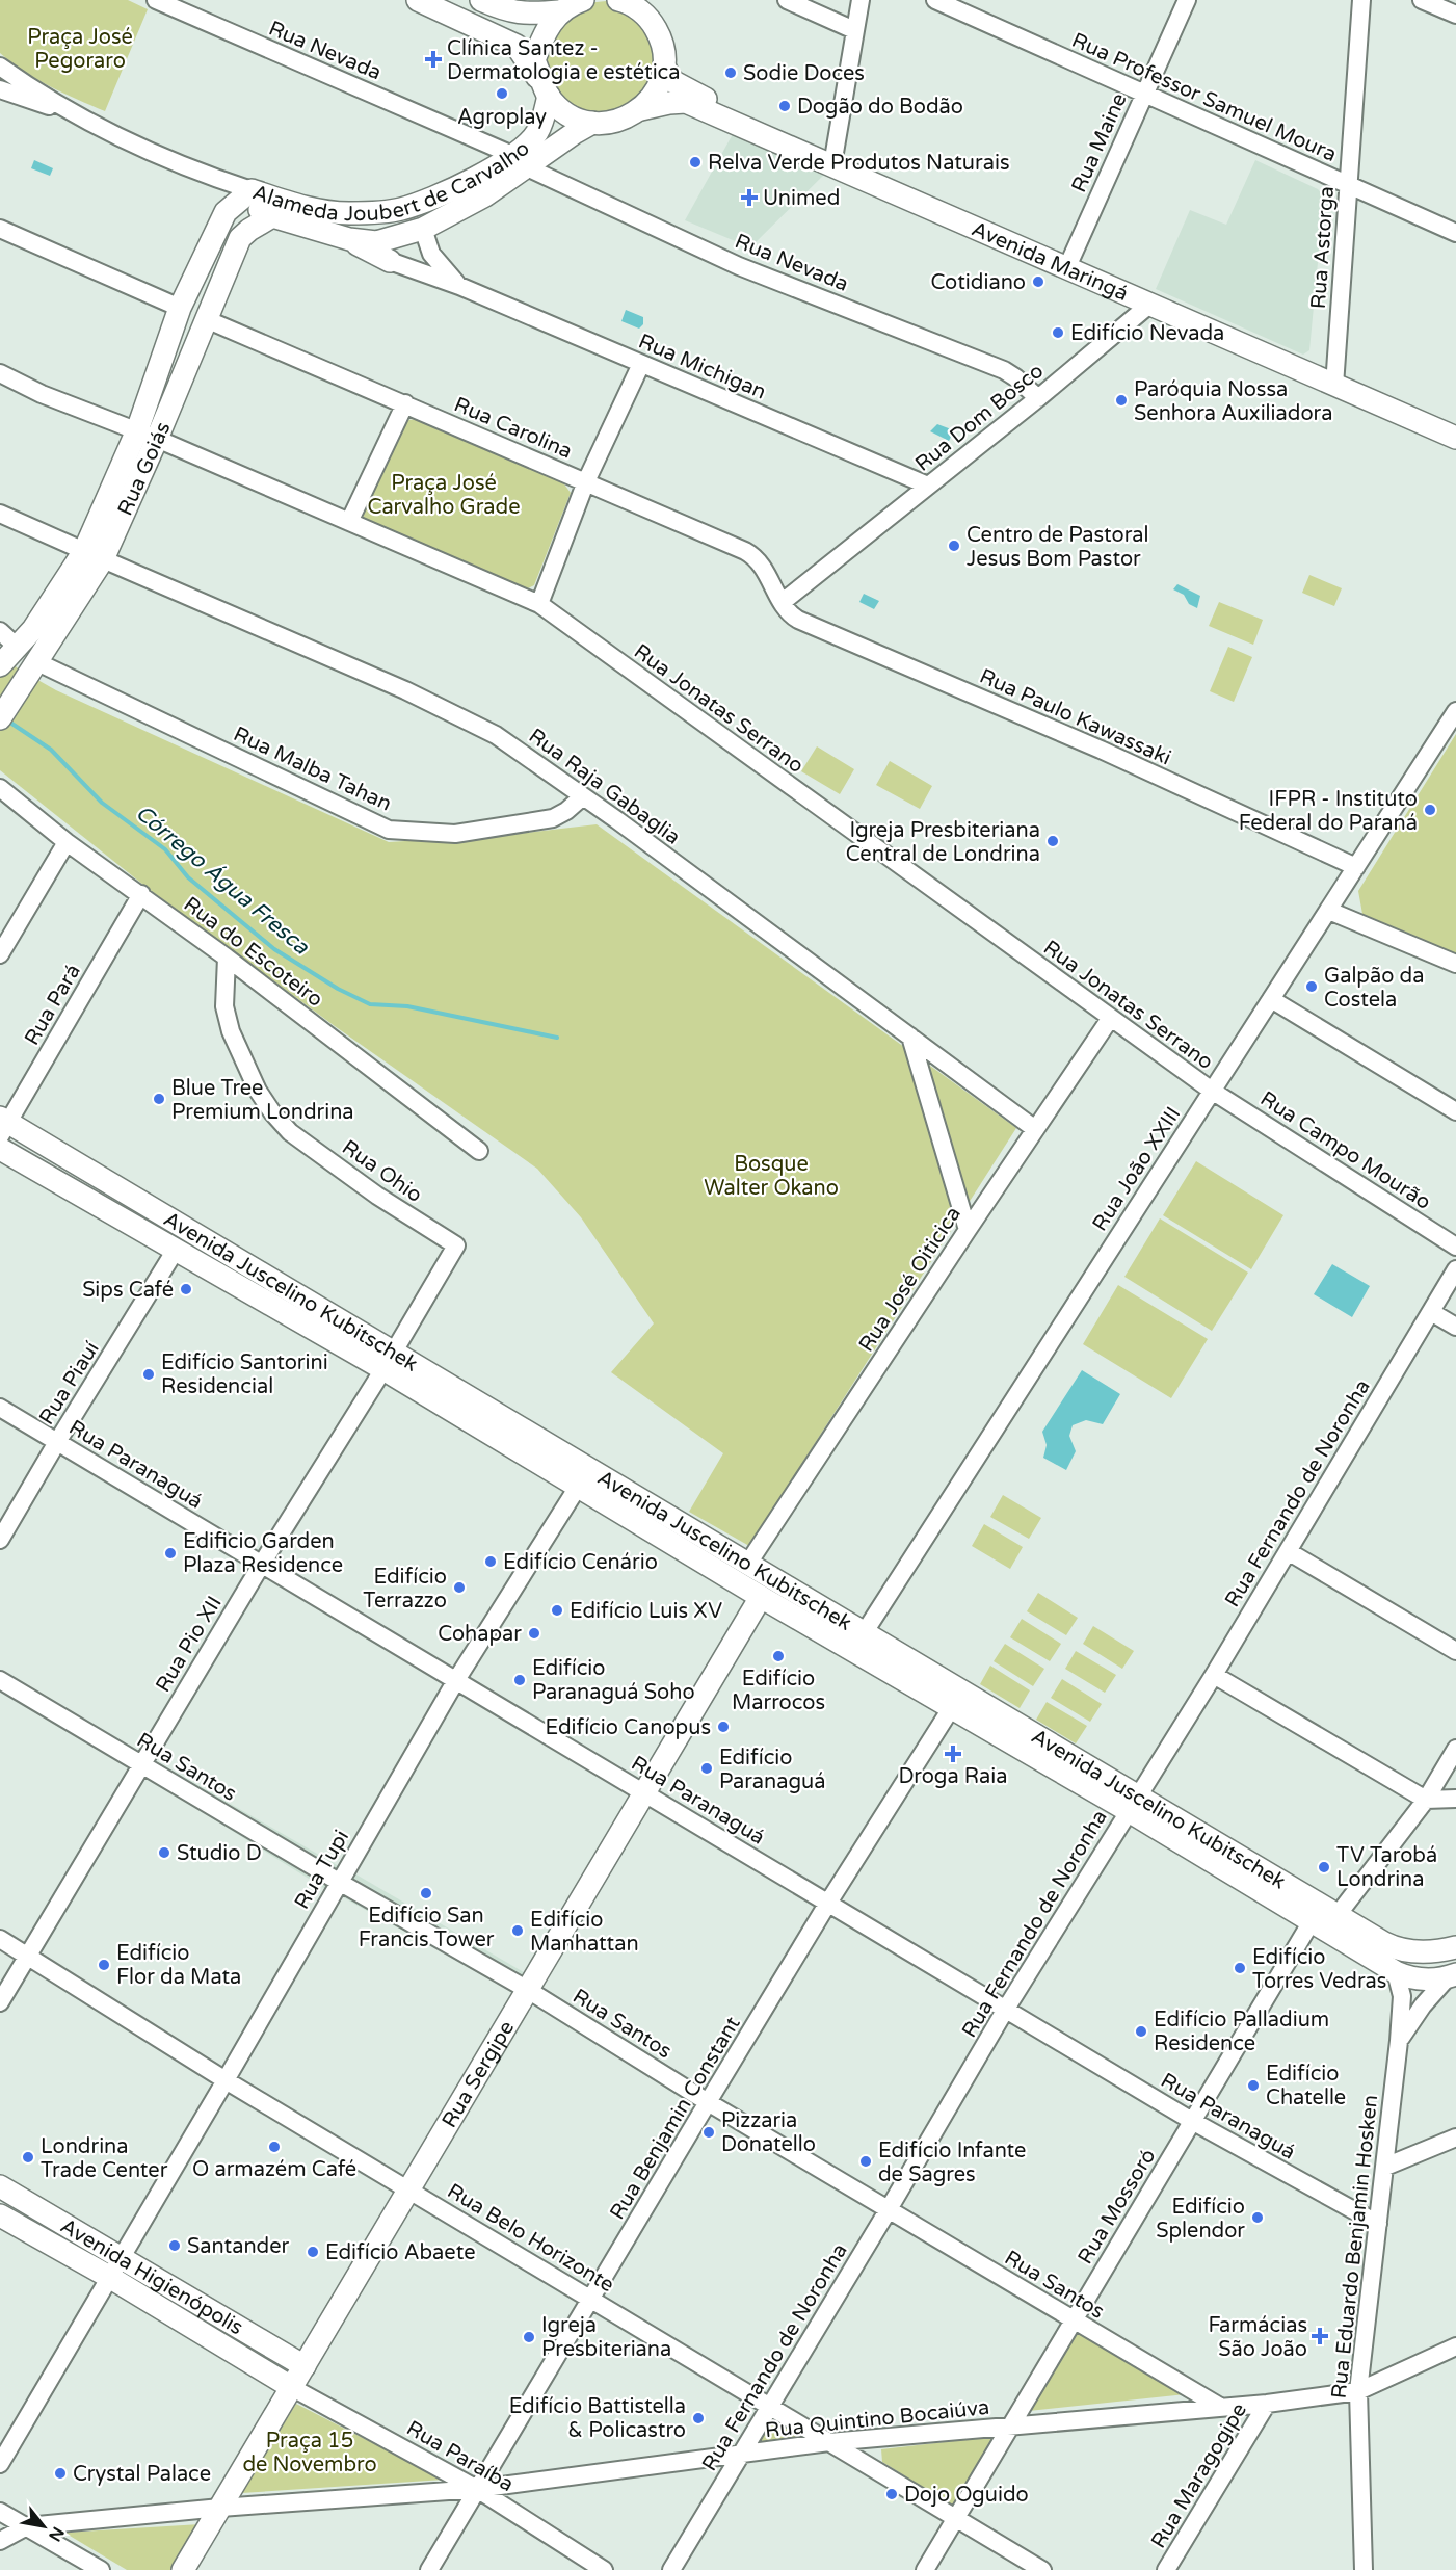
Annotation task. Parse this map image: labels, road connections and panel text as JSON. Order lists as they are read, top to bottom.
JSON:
{
  "streets": {
    "main road": [
      "Alameda Joubert de Carvalho",
      "Avenida Maringá",
      "Rua Goiás",
      "Avenida Juscelino Kubitschek",
      "Rua Sergipe",
      "Avenida Higienópolis"
    ],
    "street": [
      "Rua Nevada",
      "Rua Professor Samuel Moura",
      "Rua Maine",
      "Rua Astorga",
      "Rua Michigan",
      "Rua Dom Bosco",
      "Rua Carolina",
      "Rua Jonatas Serrano",
      "Rua Paulo Kawassaki",
      "Rua Malba Tahan",
      "Rua Raja Gabaglia",
      "Rua do Escoteiro",
      "Rua Pará",
      "Rua Campo Mourão",
      "Rua João XXIII",
      "Rua Ohio",
      "Rua José Oiticica",
      "Rua Piauí",
      "Rua Paranaguá",
      "Rua Fernando de Noronha",
      "Rua Pio XII",
      "Rua Santos",
      "Rua Tupi",
      "Rua Benjamin Constant",
      "Rua Mossoró",
      "Rua Belo Horizonte",
      "Rua Eduardo Benjamin Hosken",
      "Rua Quintino Bocaiúva",
      "Rua Paraíba",
      "Rua Maragogipe"
    ]
  },
  "crossings": [
    ["Rua Nevada", "Alameda Joubert de Carvalho"],
    ["Rua Nevada", "Rua Dom Bosco"],
    ["Rua Professor Samuel Moura", "Rua Maine"],
    ["Rua Professor Samuel Moura", "Rua Astorga"],
    ["Rua Maine", "Avenida Maringá"],
    ["Alameda Joubert de Carvalho", "Avenida Maringá"],
    ["Alameda Joubert de Carvalho", "Rua Michigan"],
    ["Alameda Joubert de Carvalho", "Rua Goiás"],
    ["Rua Astorga", "Avenida Maringá"],
    ["Avenida Maringá", "Rua Dom Bosco"],
    ["Rua Michigan", "Rua Dom Bosco"],
    ["Rua Dom Bosco", "Rua Carolina"],
    ["Rua Dom Bosco", "Rua Paulo Kawassaki"],
    ["Rua Carolina", "Rua Goiás"],
    ["Rua Carolina", "Rua Paulo Kawassaki"],
    ["Rua Goiás", "Rua Jonatas Serrano"],
    ["Rua Goiás", "Rua Malba Tahan"],
    ["Rua Goiás", "Rua Raja Gabaglia"],
    ["Rua Jonatas Serrano", "Rua Campo Mourão"],
    ["Rua Jonatas Serrano", "Rua João XXIII"],
    ["Rua Jonatas Serrano", "Rua José Oiticica"],
    ["Rua Paulo Kawassaki", "Rua João XXIII"],
    ["Rua Malba Tahan", "Rua Raja Gabaglia"],
    ["Rua Raja Gabaglia", "Rua José Oiticica"],
    ["Rua do Escoteiro", "Rua Pará"],
    ["Rua do Escoteiro", "Rua Ohio"],
    ["Rua Pará", "Avenida Juscelino Kubitschek"],
    ["Rua Campo Mourão", "Rua João XXIII"],
    ["Rua João XXIII", "Avenida Juscelino Kubitschek"],
    ["Rua Ohio", "Rua Pio XII"],
    ["Rua José Oiticica", "Avenida Juscelino Kubitschek"],
    ["Avenida Juscelino Kubitschek", "Rua Piauí"],
    ["Avenida Juscelino Kubitschek", "Rua Fernando de Noronha"],
    ["Avenida Juscelino Kubitschek", "Rua Pio XII"],
    ["Avenida Juscelino Kubitschek", "Rua Tupi"],
    ["Avenida Juscelino Kubitschek", "Rua Sergipe"],
    ["Avenida Juscelino Kubitschek", "Rua Benjamin Constant"],
    ["Avenida Juscelino Kubitschek", "Rua Mossoró"],
    ["Avenida Juscelino Kubitschek", "Rua Eduardo Benjamin Hosken"],
    ["Rua Piauí", "Rua Paranaguá"],
    ["Rua Paranaguá", "Rua Fernando de Noronha"],
    ["Rua Paranaguá", "Rua Pio XII"],
    ["Rua Paranaguá", "Rua Tupi"],
    ["Rua Paranaguá", "Rua Sergipe"],
    ["Rua Paranaguá", "Rua Benjamin Constant"],
    ["Rua Paranaguá", "Rua Mossoró"],
    ["Rua Paranaguá", "Rua Eduardo Benjamin Hosken"],
    ["Rua Fernando de Noronha", "Rua Santos"],
    ["Rua Fernando de Noronha", "Rua Belo Horizonte"],
    ["Rua Fernando de Noronha", "Rua Quintino Bocaiúva"],
    ["Rua Pio XII", "Rua Santos"],
    ["Rua Pio XII", "Rua Belo Horizonte"],
    ["Rua Santos", "Rua Tupi"],
    ["Rua Santos", "Rua Sergipe"],
    ["Rua Santos", "Rua Benjamin Constant"],
    ["Rua Santos", "Rua Mossoró"],
    ["Rua Santos", "Rua Quintino Bocaiúva"],
    ["Rua Tupi", "Rua Belo Horizonte"],
    ["Rua Tupi", "Avenida Higienópolis"],
    ["Rua Sergipe", "Rua Belo Horizonte"],
    ["Rua Sergipe", "Avenida Higienópolis"],
    ["Rua Sergipe", "Rua Quintino Bocaiúva"],
    ["Rua Sergipe", "Rua Paraíba"],
    ["Rua Benjamin Constant", "Rua Belo Horizonte"],
    ["Rua Benjamin Constant", "Rua Quintino Bocaiúva"],
    ["Rua Benjamin Constant", "Rua Paraíba"],
    ["Rua Mossoró", "Rua Belo Horizonte"],
    ["Rua Mossoró", "Rua Quintino Bocaiúva"],
    ["Rua Belo Horizonte", "Rua Quintino Bocaiúva"],
    ["Rua Eduardo Benjamin Hosken", "Rua Quintino Bocaiúva"],
    ["Avenida Higienópolis", "Rua Paraíba"],
    ["Rua Quintino Bocaiúva", "Rua Paraíba"],
    ["Rua Quintino Bocaiúva", "Rua Maragogipe"]
  ],
  "water": ["Córrego Água Fresca"],
  "parks": [
    "Praça José Pegoraro",
    "Praça José Carvalho Grade",
    "Bosque Walter Okano",
    "Praça 15 de Novembro"
  ],
  "places": {
    "health": [
      "Clínica Santez - Dermatologia e estética",
      "Unimed",
      "Droga Raia",
      "Farmácias São João"
    ],
    "other": [
      "Sodie Doces",
      "Agroplay",
      "Dogão do Bodão",
      "Relva Verde Produtos Naturais",
      "Cotidiano",
      "Edifício Nevada",
      "Paróquia Nossa Senhora Auxiliadora",
      "Centro de Pastoral Jesus Bom Pastor",
      "IFPR - Instituto Federal do Paraná",
      "Igreja Presbiteriana Central de Londrina",
      "Galpão da Costela",
      "Blue Tree Premium Londrina",
      "Sips Café",
      "Edifício Santorini Residencial",
      "Edificio Garden Plaza Residence",
      "Edifício Cenário",
      "Edifício Terrazzo",
      "Edifício Luis XV",
      "Cohapar",
      "Edifício Marrocos",
      "Edifício Paranaguá Soho",
      "Edifício Canopus",
      "Edifício Paranaguá",
      "Studio D",
      "TV Tarobá Londrina",
      "Edifício San Francis Tower",
      "Edifício Manhattan",
      "Edifício Flor da Mata",
      "Edifício Torres Vedras",
      "Edifício Palladium Residence",
      "Edifício Chatelle",
      "Pizzaria Donatello",
      "O armazém Café",
      "Londrina Trade Center",
      "Edifício Infante de Sagres",
      "Edifício Splendor",
      "Santander",
      "Edifício Abaete",
      "Igreja Presbiteriana",
      "Edifício Battistella & Policastro",
      "Crystal Palace",
      "Dojo Oguido"
    ]
  },
  "north": "bottom right"
}
